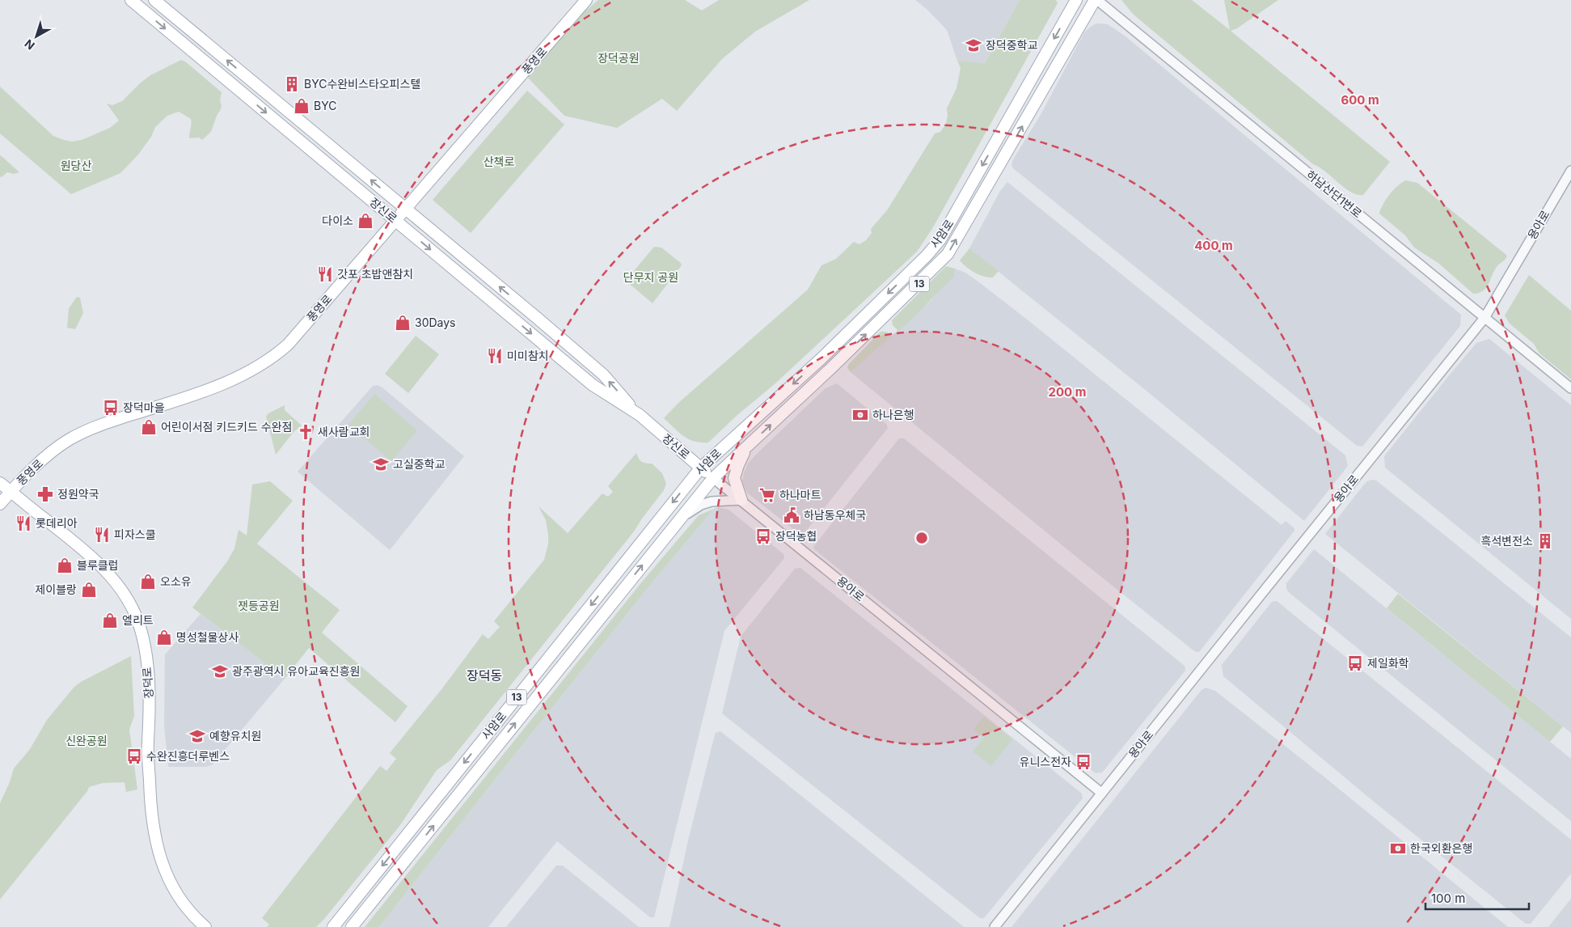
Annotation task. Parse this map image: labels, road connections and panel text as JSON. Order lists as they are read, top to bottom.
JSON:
{
  "streets": {
    "main road": [
      "풍영로",
      "장신로",
      "사암로",
      "13",
      "장덕로"
    ],
    "street": ["하남산단1번로", "용아로"]
  },
  "crossings": [
    ["풍영로", "장신로"],
    ["풍영로", "장덕로"],
    ["하남산단1번로", "용아로"],
    ["하남산단1번로", "사암로"],
    ["장신로", "용아로"],
    ["장신로", "사암로"],
    ["용아로", "사암로"]
  ],
  "districts": ["장덕동"],
  "parks": [
    "장덕공원",
    "산책로",
    "원당산",
    "단무지 공원",
    "잿등공원",
    "신완공원"
  ],
  "places": {
    "school or university": [
      "장덕중학교",
      "고실중학교",
      "광주광역시 유아교육진흥원",
      "예향유치원"
    ],
    "building": ["BYC수완비스타오피스텔", "흑석변전소"],
    "shop": [
      "BYC",
      "다이소",
      "30Days",
      "어린이서점 키드키드 수완점",
      "블루클럽",
      "오소유",
      "제이블랑",
      "엘리트",
      "명성철물상사"
    ],
    "restaurant": [
      "갓포 초밥앤참치",
      "미미참치",
      "롯데리아",
      "피자스쿨"
    ],
    "bus stop": [
      "장덕마을",
      "장덕농협",
      "제일화학",
      "수완진흥더루벤스",
      "유니스전자"
    ],
    "bank": ["하나은행", "한국외환은행"],
    "church": ["새사람교회"],
    "pharmacy": ["정원약국"],
    "supermarket": ["하나마트"],
    "public building": ["하남동우체국"]
  },
  "scale_bar": "100 m",
  "north": "bottom left",
  "rings": ["600 m", "400 m", "200 m"]
}
